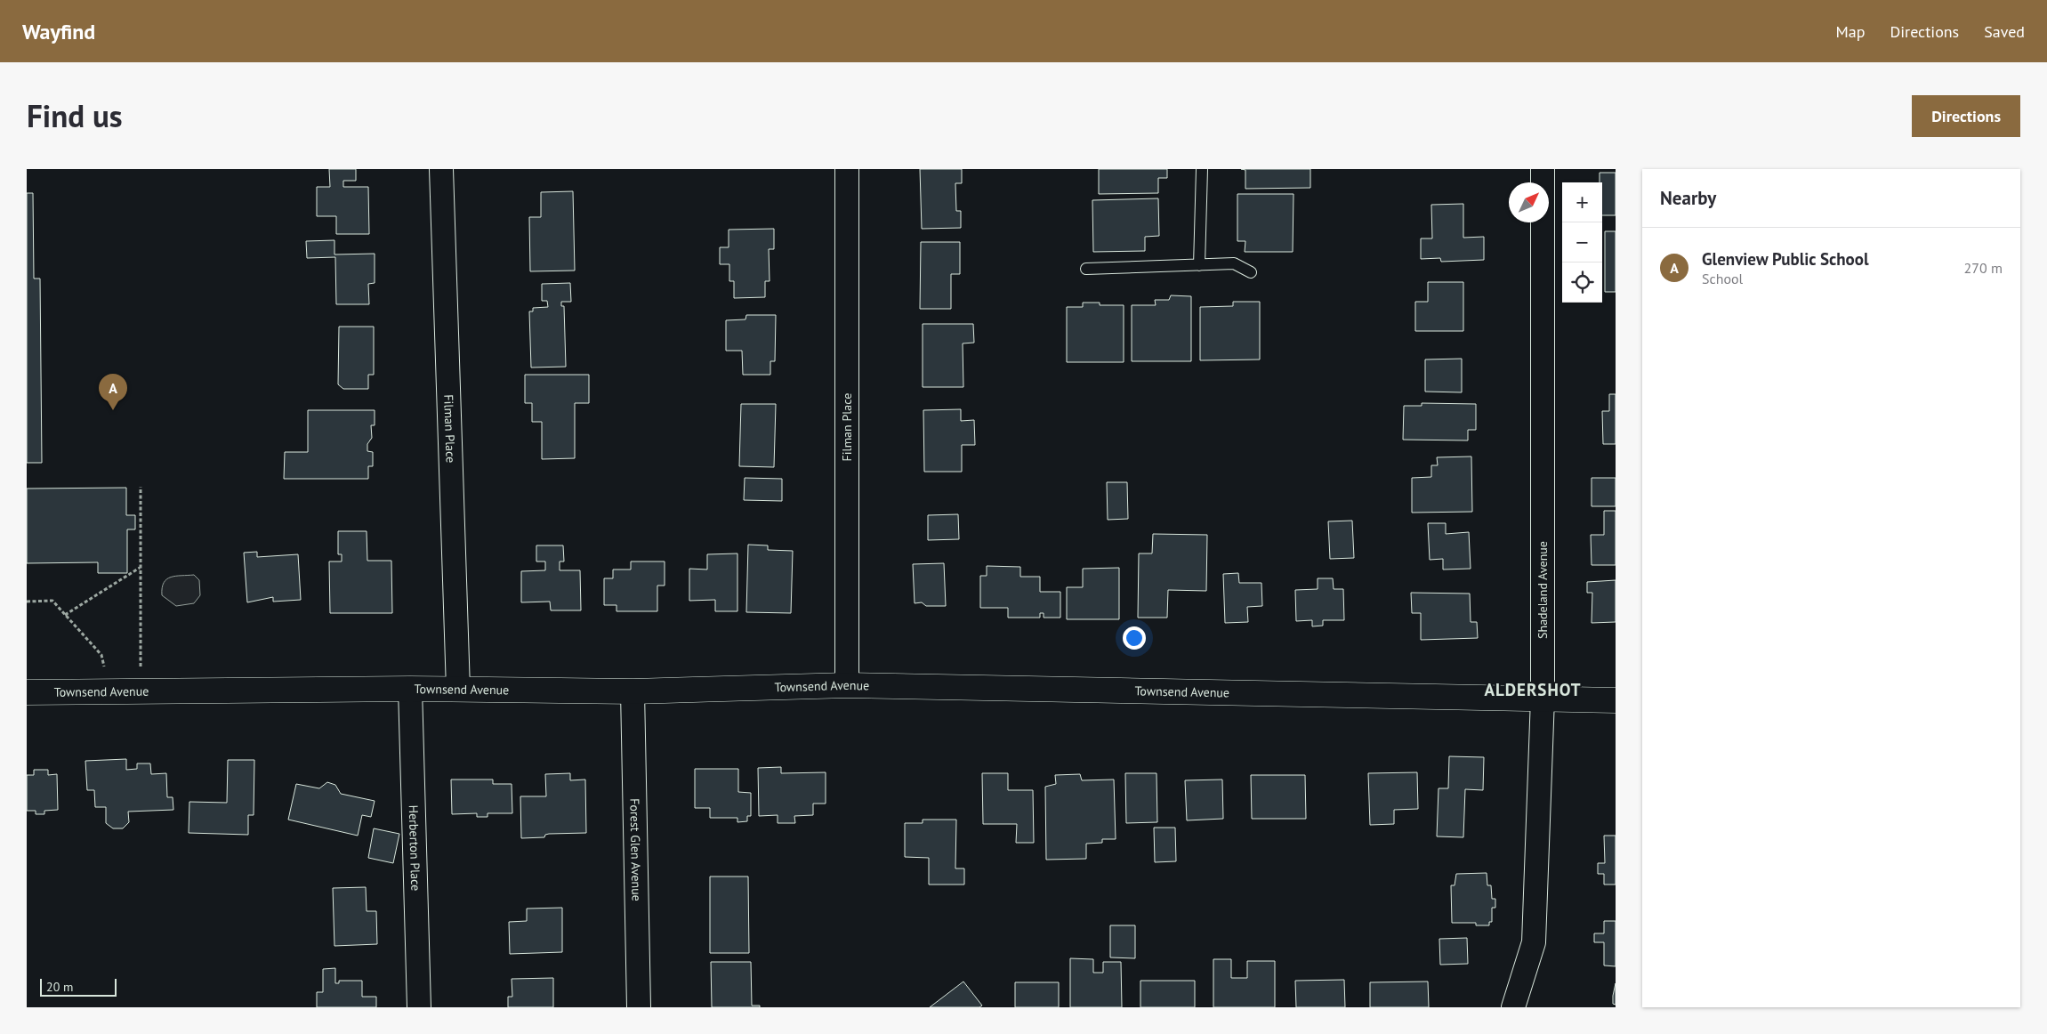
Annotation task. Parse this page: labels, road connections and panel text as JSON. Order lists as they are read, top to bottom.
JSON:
{
  "streets": {
    "street": [
      "Filman Place",
      "Shadeland Avenue",
      "Townsend Avenue",
      "Herberton Place",
      "Forest Glen Avenue"
    ]
  },
  "crossings": [
    ["Filman Place", "Townsend Avenue"],
    ["Shadeland Avenue", "Townsend Avenue"],
    ["Townsend Avenue", "Herberton Place"],
    ["Townsend Avenue", "Forest Glen Avenue"]
  ],
  "districts": ["ALDERSHOT"],
  "scale_bar": "20 m",
  "north": "top right",
  "page": {
    "header": "Wayfind",
    "nav": ["Map", "Directions", "Saved"],
    "title": "Find us",
    "buttons": "Directions",
    "heading": "Nearby",
    "map_buttons": ["+", "−"],
    "list": [
      {
        "mark": "A",
        "name": "Glenview Public School",
        "note": "School",
        "value": "270 m"
      }
    ],
    "pins": "A",
    "scale": "20 m"
  }
}
